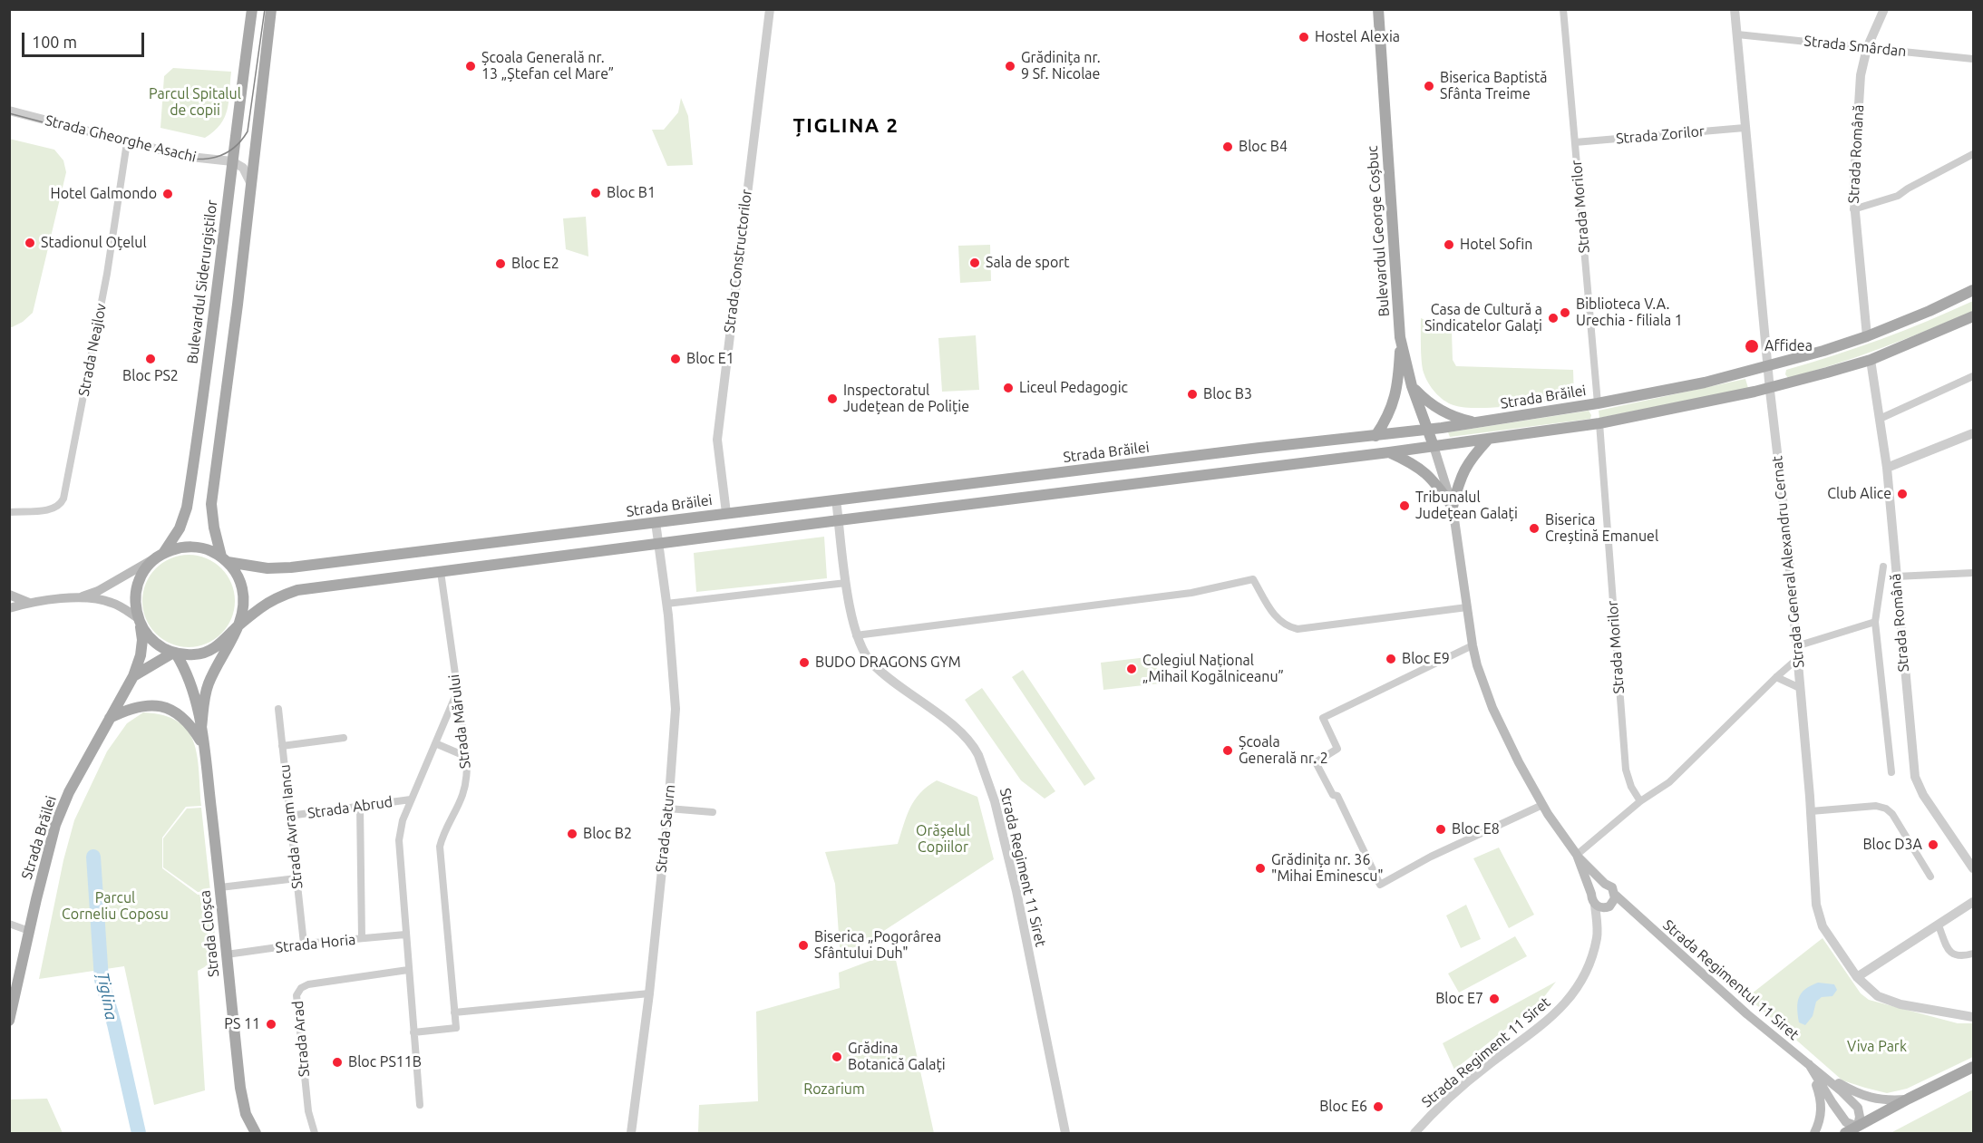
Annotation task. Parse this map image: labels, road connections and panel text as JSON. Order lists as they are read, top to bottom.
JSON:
{
  "streets": {
    "main road": [
      "Bulevardul George Coșbuc",
      "Bulevardul Siderurgiștilor",
      "Strada Brăilei",
      "Strada Regiment 11 Siret",
      "Strada Cloșca",
      "Strada Regimentul 11 Siret"
    ],
    "street": [
      "Strada Smârdan",
      "Strada Zorilor",
      "Strada Gheorghe Asachi",
      "Strada Română",
      "Strada Morilor",
      "Strada Constructorilor",
      "Strada Neajlov",
      "Strada General Alexandru Cernat",
      "Strada Mărului",
      "Strada Abrud",
      "Strada Avram Iancu",
      "Strada Saturn",
      "Strada Horia",
      "Strada Arad"
    ]
  },
  "crossings": [
    ["Strada Smârdan", "Strada Română"],
    ["Strada Smârdan", "Strada General Alexandru Cernat"],
    ["Strada Zorilor", "Strada Morilor"],
    ["Strada Zorilor", "Strada General Alexandru Cernat"],
    ["Strada Gheorghe Asachi", "Bulevardul Siderurgiștilor"],
    ["Strada Gheorghe Asachi", "Strada Neajlov"],
    ["Strada Română", "Strada Brăilei"],
    ["Strada Morilor", "Strada Brăilei"],
    ["Bulevardul George Coșbuc", "Strada Brăilei"],
    ["Bulevardul George Coșbuc", "Strada Regiment 11 Siret"],
    ["Strada Constructorilor", "Strada Brăilei"],
    ["Bulevardul Siderurgiștilor", "Strada Brăilei"],
    ["Bulevardul Siderurgiștilor", "Strada Cloșca"],
    ["Strada Brăilei", "Strada General Alexandru Cernat"],
    ["Strada Brăilei", "Strada Saturn"],
    ["Strada Brăilei", "Strada Regiment 11 Siret"],
    ["Strada Brăilei", "Strada Cloșca"],
    ["Strada Abrud", "Strada Avram Iancu"],
    ["Strada Avram Iancu", "Strada Horia"],
    ["Strada Regiment 11 Siret", "Strada Regimentul 11 Siret"],
    ["Strada Cloșca", "Strada Horia"]
  ],
  "districts": ["ȚIGLINA 2"],
  "water": ["Țiglina"],
  "parks": [
    "Parcul Spitalul de copii",
    "Orășelul Copiilor",
    "Parcul Corneliu Coposu",
    "Viva Park",
    "Rozarium"
  ],
  "places": [
    "Hostel Alexia",
    "Școala Generală nr. 13 „Ștefan cel Mare”",
    "Grădinița nr. 9 Sf. Nicolae",
    "Biserica Baptistă Sfânta Treime",
    "Bloc B4",
    "Bloc B1",
    "Hotel Galmondo",
    "Stadionul Oțelul",
    "Hotel Sofin",
    "Sala de sport",
    "Bloc E2",
    "Biblioteca V.A. Urechia - filiala 1",
    "Casa de Cultură a Sindicatelor Galați",
    "Affidea",
    "Bloc PS2",
    "Bloc E1",
    "Liceul Pedagogic",
    "Bloc B3",
    "Inspectoratul Județean de Poliție",
    "Club Alice",
    "Tribunalul Județean Galați",
    "Biserica Creștină Emanuel",
    "Bloc E9",
    "BUDO DRAGONS GYM",
    "Colegiul Național „Mihail Kogălniceanu”",
    "Școala Generală nr. 2",
    "Bloc E8",
    "Bloc B2",
    "Bloc D3A",
    "Grădinița nr. 36 \"Mihai Eminescu\"",
    "Biserica „Pogorârea Sfântului Duh\"",
    "Bloc E7",
    "PS 11",
    "Grădina Botanică Galați",
    "Bloc PS11B",
    "Bloc E6"
  ],
  "scale_bar": "100 m"
}
